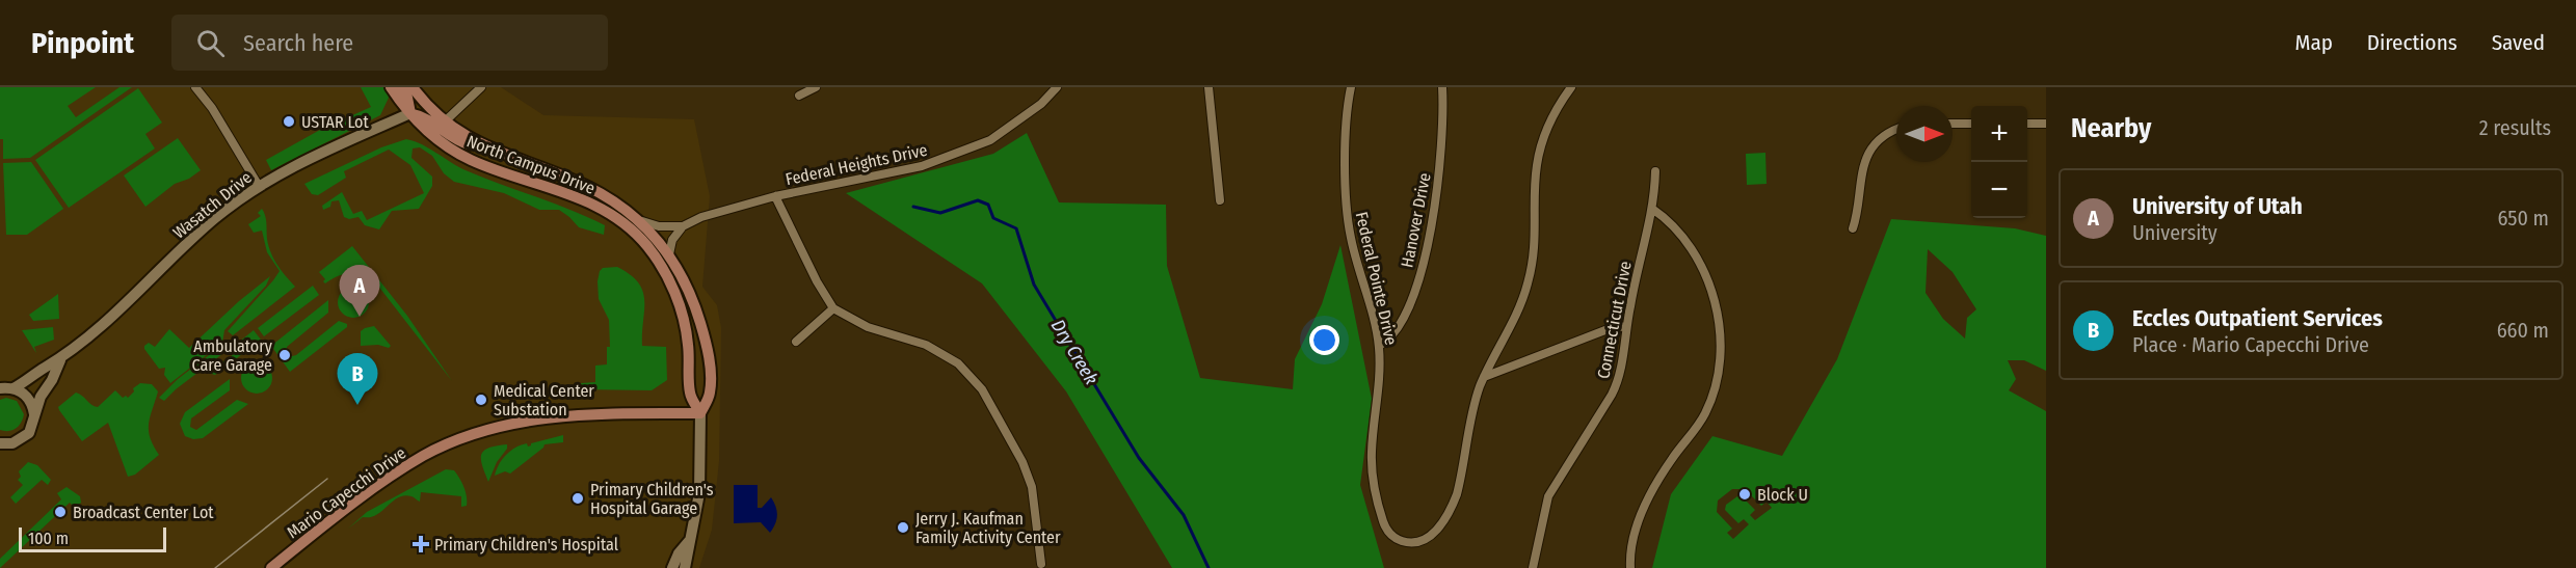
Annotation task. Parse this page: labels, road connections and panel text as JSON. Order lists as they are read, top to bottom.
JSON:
{
  "streets": {
    "main road": ["North Campus Drive", "Mario Capecchi Drive"],
    "street": [
      "Federal Heights Drive",
      "Wasatch Drive",
      "Hanover Drive",
      "Federal Pointe Drive",
      "Connecticut Drive"
    ]
  },
  "crossings": [
    ["North Campus Drive", "Federal Heights Drive"],
    ["North Campus Drive", "Wasatch Drive"],
    ["North Campus Drive", "Mario Capecchi Drive"],
    ["Hanover Drive", "Federal Pointe Drive"]
  ],
  "water": ["Dry Creek"],
  "places": {
    "other": [
      "USTAR Lot",
      "Ambulatory Care Garage",
      "Medical Center Substation",
      "Block U",
      "Primary Children's Hospital Garage",
      "Broadcast Center Lot",
      "Jerry J. Kaufman Family Activity Center"
    ],
    "health": ["Primary Children's Hospital"]
  },
  "scale_bar": "100 m",
  "north": "right",
  "page": {
    "header": "Pinpoint",
    "search": "Search here",
    "nav": ["Map", "Directions", "Saved"],
    "heading": ["Nearby", "2 results"],
    "map_buttons": ["+", "−"],
    "list": [
      {
        "mark": "A",
        "name": "University of Utah",
        "note": "University",
        "value": "650 m"
      },
      {
        "mark": "B",
        "name": "Eccles Outpatient Services",
        "note": "Place · Mario Capecchi Drive",
        "value": "660 m"
      }
    ],
    "pins": ["A", "B"],
    "scale": "100 m"
  }
}
